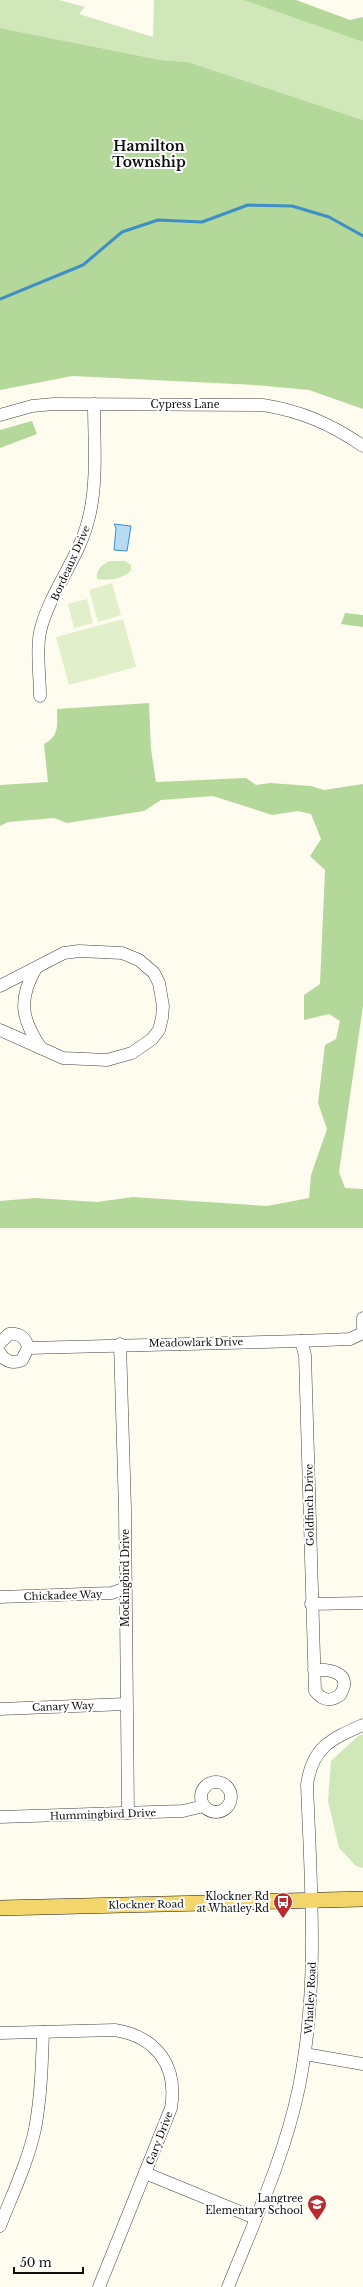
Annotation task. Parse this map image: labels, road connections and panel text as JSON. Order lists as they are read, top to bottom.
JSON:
{
  "streets": {
    "main road": ["Klockner Road"],
    "street": [
      "Cypress Lane",
      "Bordeaux Drive",
      "Meadowlark Drive",
      "Goldfinch Drive",
      "Mockingbird Drive",
      "Chickadee Way",
      "Canary Way",
      "Hummingbird Drive",
      "Whatley Road",
      "Gary Drive"
    ]
  },
  "crossings": [
    ["Cypress Lane", "Bordeaux Drive"],
    ["Meadowlark Drive", "Goldfinch Drive"],
    ["Meadowlark Drive", "Mockingbird Drive"],
    ["Mockingbird Drive", "Chickadee Way"],
    ["Mockingbird Drive", "Canary Way"],
    ["Mockingbird Drive", "Hummingbird Drive"],
    ["Klockner Road", "Whatley Road"]
  ],
  "districts": ["Hamilton Township"],
  "places": {
    "bus stop": ["Klockner Rd at Whatley Rd"],
    "school or university": ["Langtree Elementary School"]
  },
  "scale_bar": "50 m"
}
